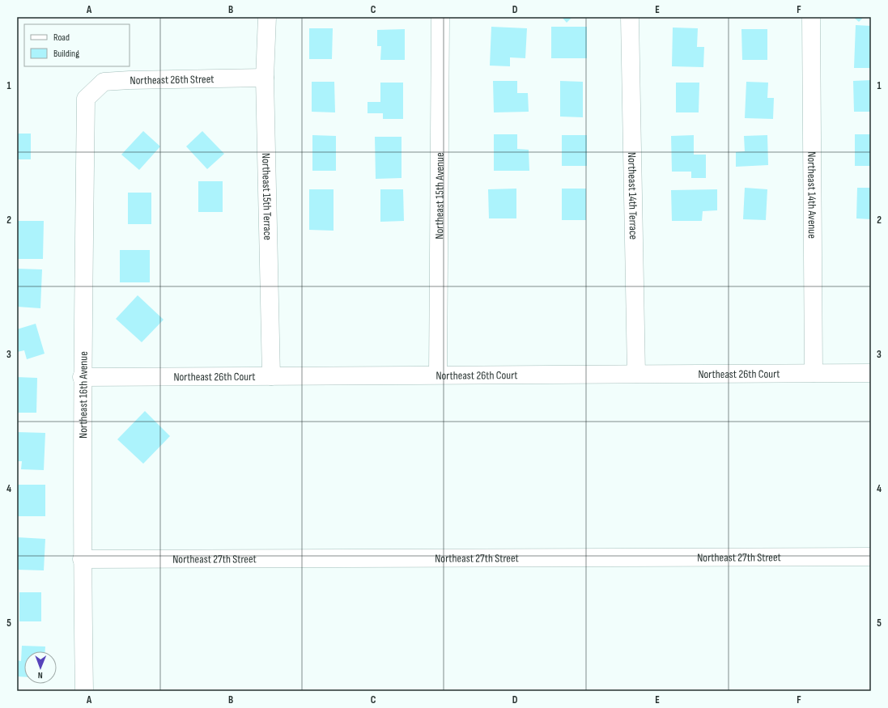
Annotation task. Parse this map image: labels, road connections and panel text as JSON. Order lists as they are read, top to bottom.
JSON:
{
  "streets": {
    "street": [
      "Northeast 26th Street",
      "Northeast 14th Terrace",
      "Northeast 14th Avenue",
      "Northeast 15th Avenue",
      "Northeast 15th Terrace",
      "Northeast 26th Court",
      "Northeast 16th Avenue",
      "Northeast 27th Street"
    ]
  },
  "crossings": [
    ["Northeast 26th Street", "Northeast 15th Terrace"],
    ["Northeast 26th Street", "Northeast 16th Avenue"],
    ["Northeast 14th Terrace", "Northeast 26th Court"],
    ["Northeast 14th Avenue", "Northeast 26th Court"],
    ["Northeast 15th Avenue", "Northeast 26th Court"],
    ["Northeast 15th Terrace", "Northeast 26th Court"],
    ["Northeast 26th Court", "Northeast 16th Avenue"],
    ["Northeast 16th Avenue", "Northeast 27th Street"]
  ],
  "legend": ["Road", "Building"],
  "north": "bottom",
  "grid": {
    "columns": [
      "A",
      "B",
      "C",
      "D",
      "E",
      "F"
    ],
    "rows": [
      "1",
      "2",
      "3",
      "4",
      "5"
    ]
  }
}
